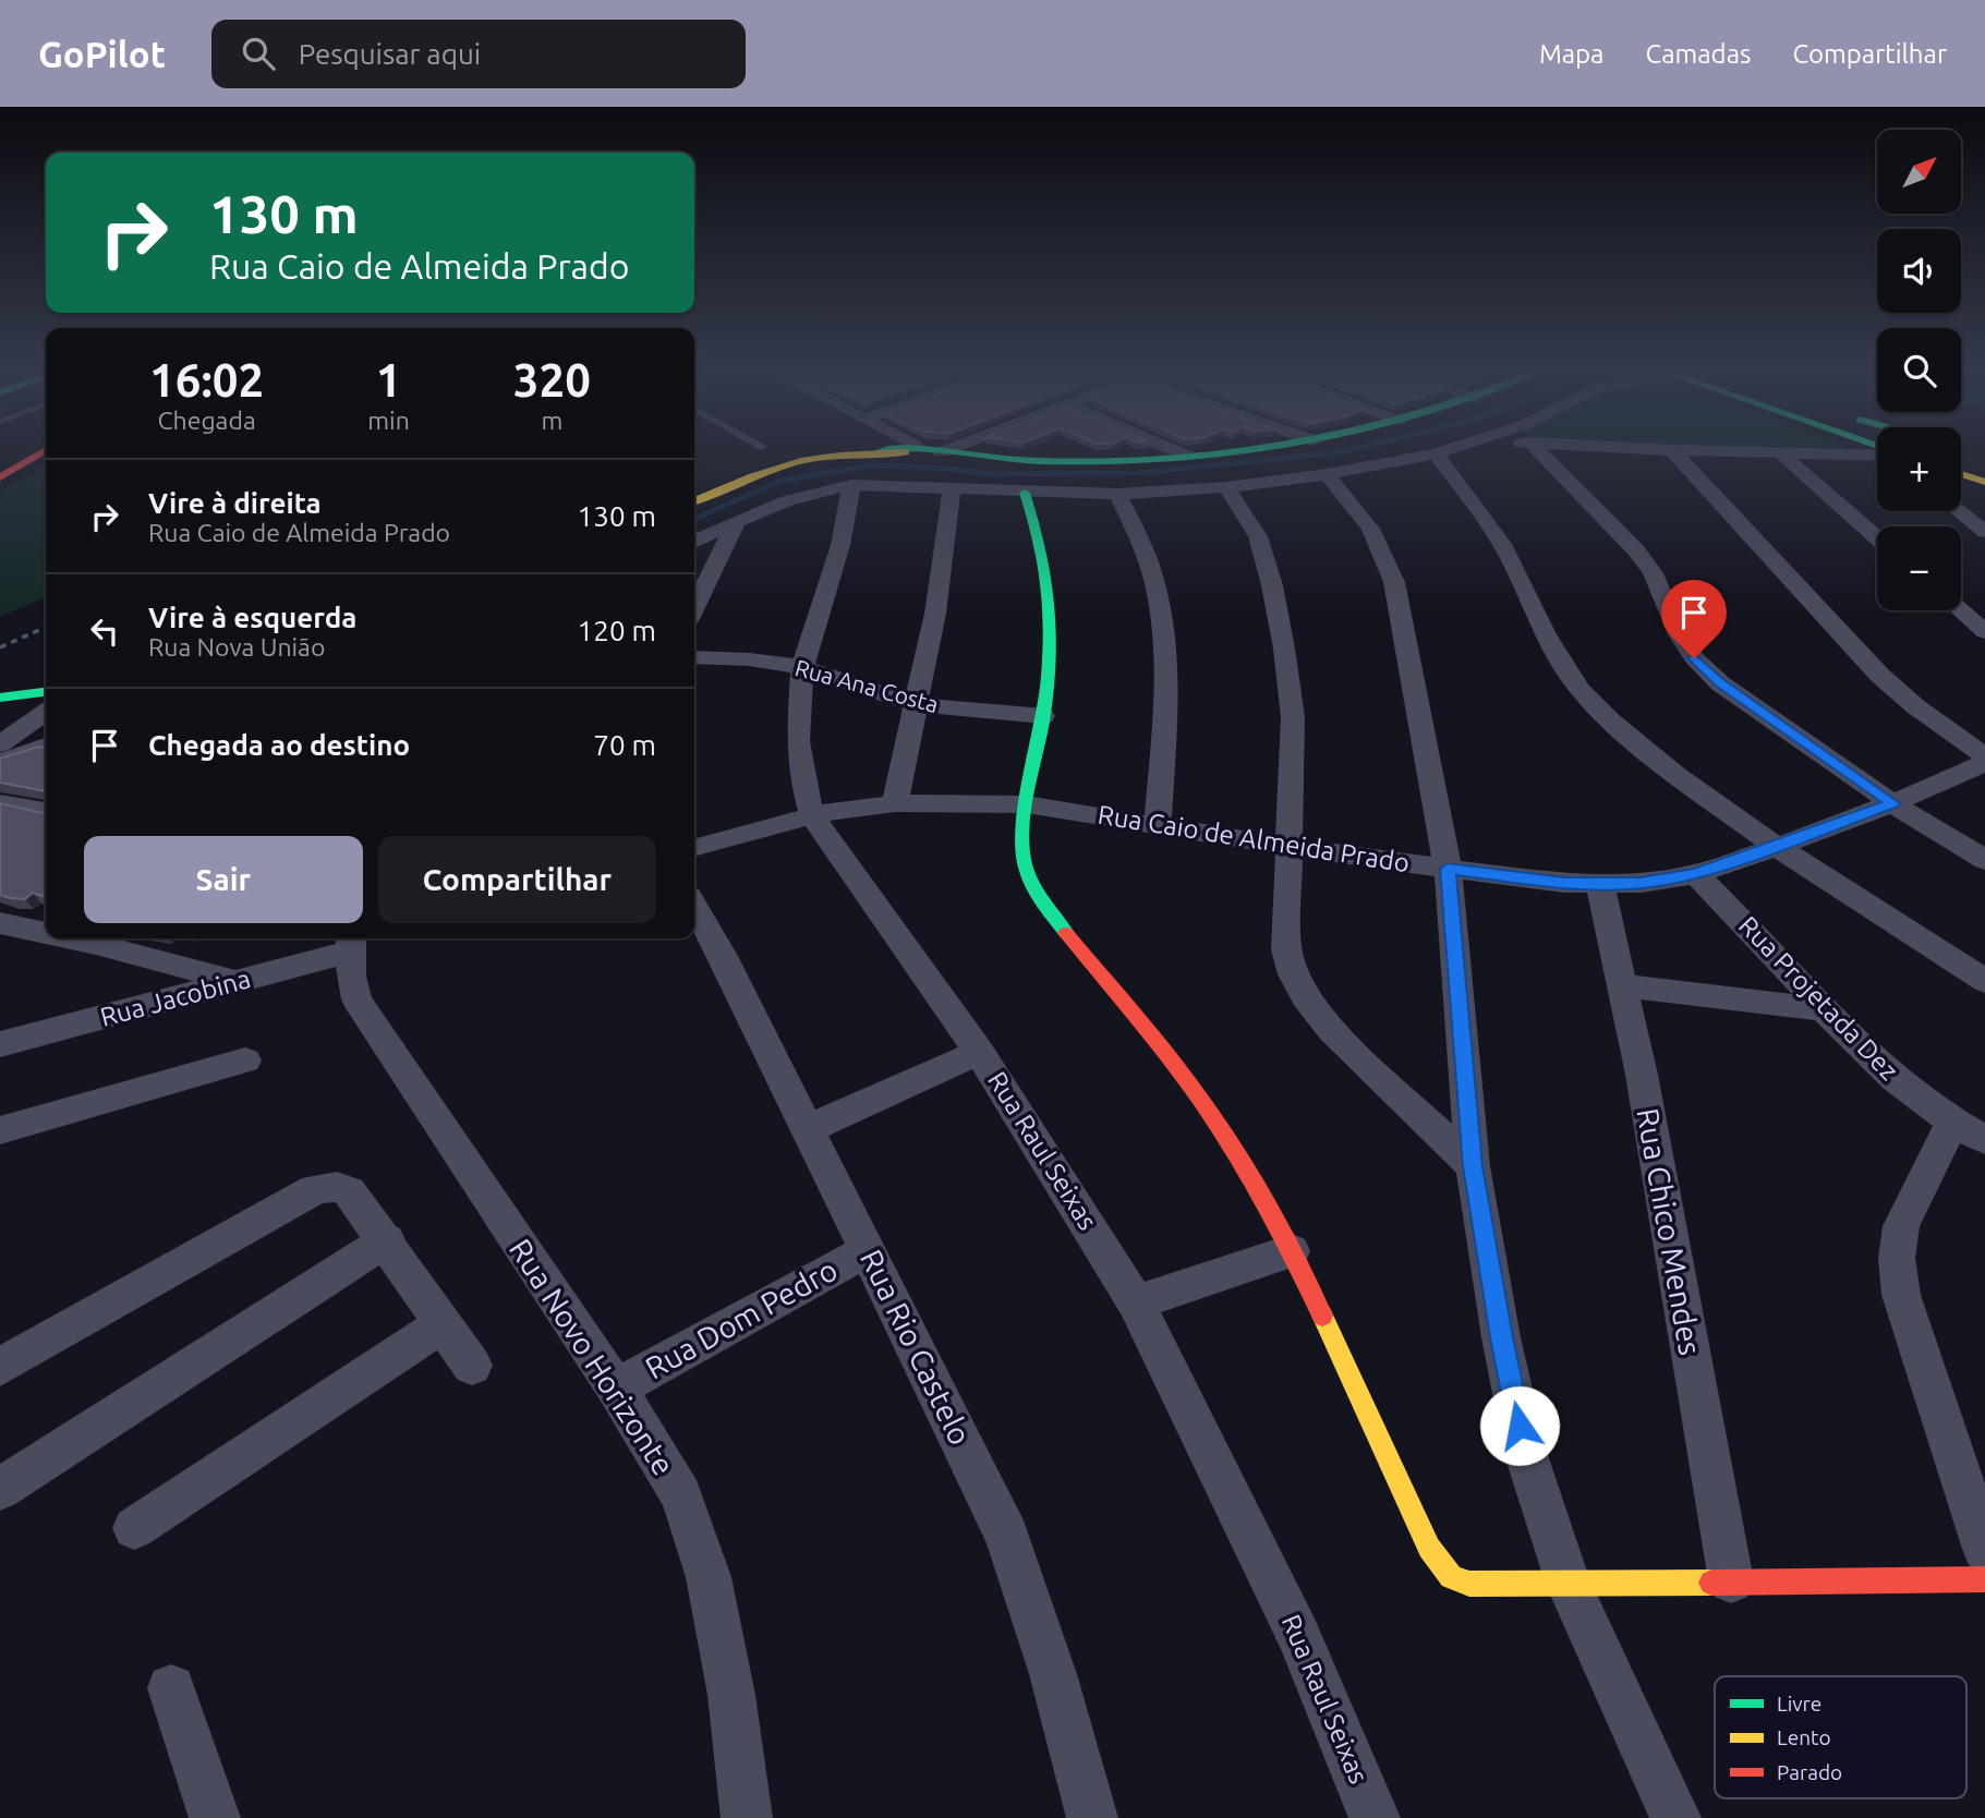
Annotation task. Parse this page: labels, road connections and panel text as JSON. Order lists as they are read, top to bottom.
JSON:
{
  "streets": {
    "street": [
      "Rua Ana Costa",
      "Rua Caio de Almeida Prado",
      "Rua Jacobina",
      "Rua Projetada Dez",
      "Rua Raul Seixas",
      "Rua Chico Mendes",
      "Rua Dom Pedro",
      "Rua Rio Castelo",
      "Rua Novo Horizonte"
    ]
  },
  "crossings": [
    ["Rua Ana Costa", "Rua Raul Seixas"],
    ["Rua Caio de Almeida Prado", "Rua Projetada Dez"],
    ["Rua Caio de Almeida Prado", "Rua Raul Seixas"],
    ["Rua Caio de Almeida Prado", "Rua Chico Mendes"],
    ["Rua Jacobina", "Rua Novo Horizonte"],
    ["Rua Dom Pedro", "Rua Rio Castelo"],
    ["Rua Dom Pedro", "Rua Novo Horizonte"]
  ],
  "legend": ["Livre", "Lento", "Parado"],
  "north": "top right",
  "page": {
    "header": "GoPilot",
    "search": "Pesquisar aqui",
    "nav": ["Mapa", "Camadas", "Compartilhar"],
    "map_buttons": ["+", "−"],
    "turn": ["130 m", "Rua Caio de Almeida Prado"],
    "eta": [
      "16:02",
      "Chegada",
      "1",
      "min",
      "320",
      "m"
    ],
    "list": [
      {
        "name": "Vire à direita",
        "note": "Rua Caio de Almeida Prado",
        "value": "130 m"
      },
      {
        "name": "Vire à esquerda",
        "note": "Rua Nova União",
        "value": "120 m"
      },
      {
        "name": "Chegada ao destino",
        "value": "70 m"
      }
    ],
    "buttons": ["Sair", "Compartilhar"]
  }
}
